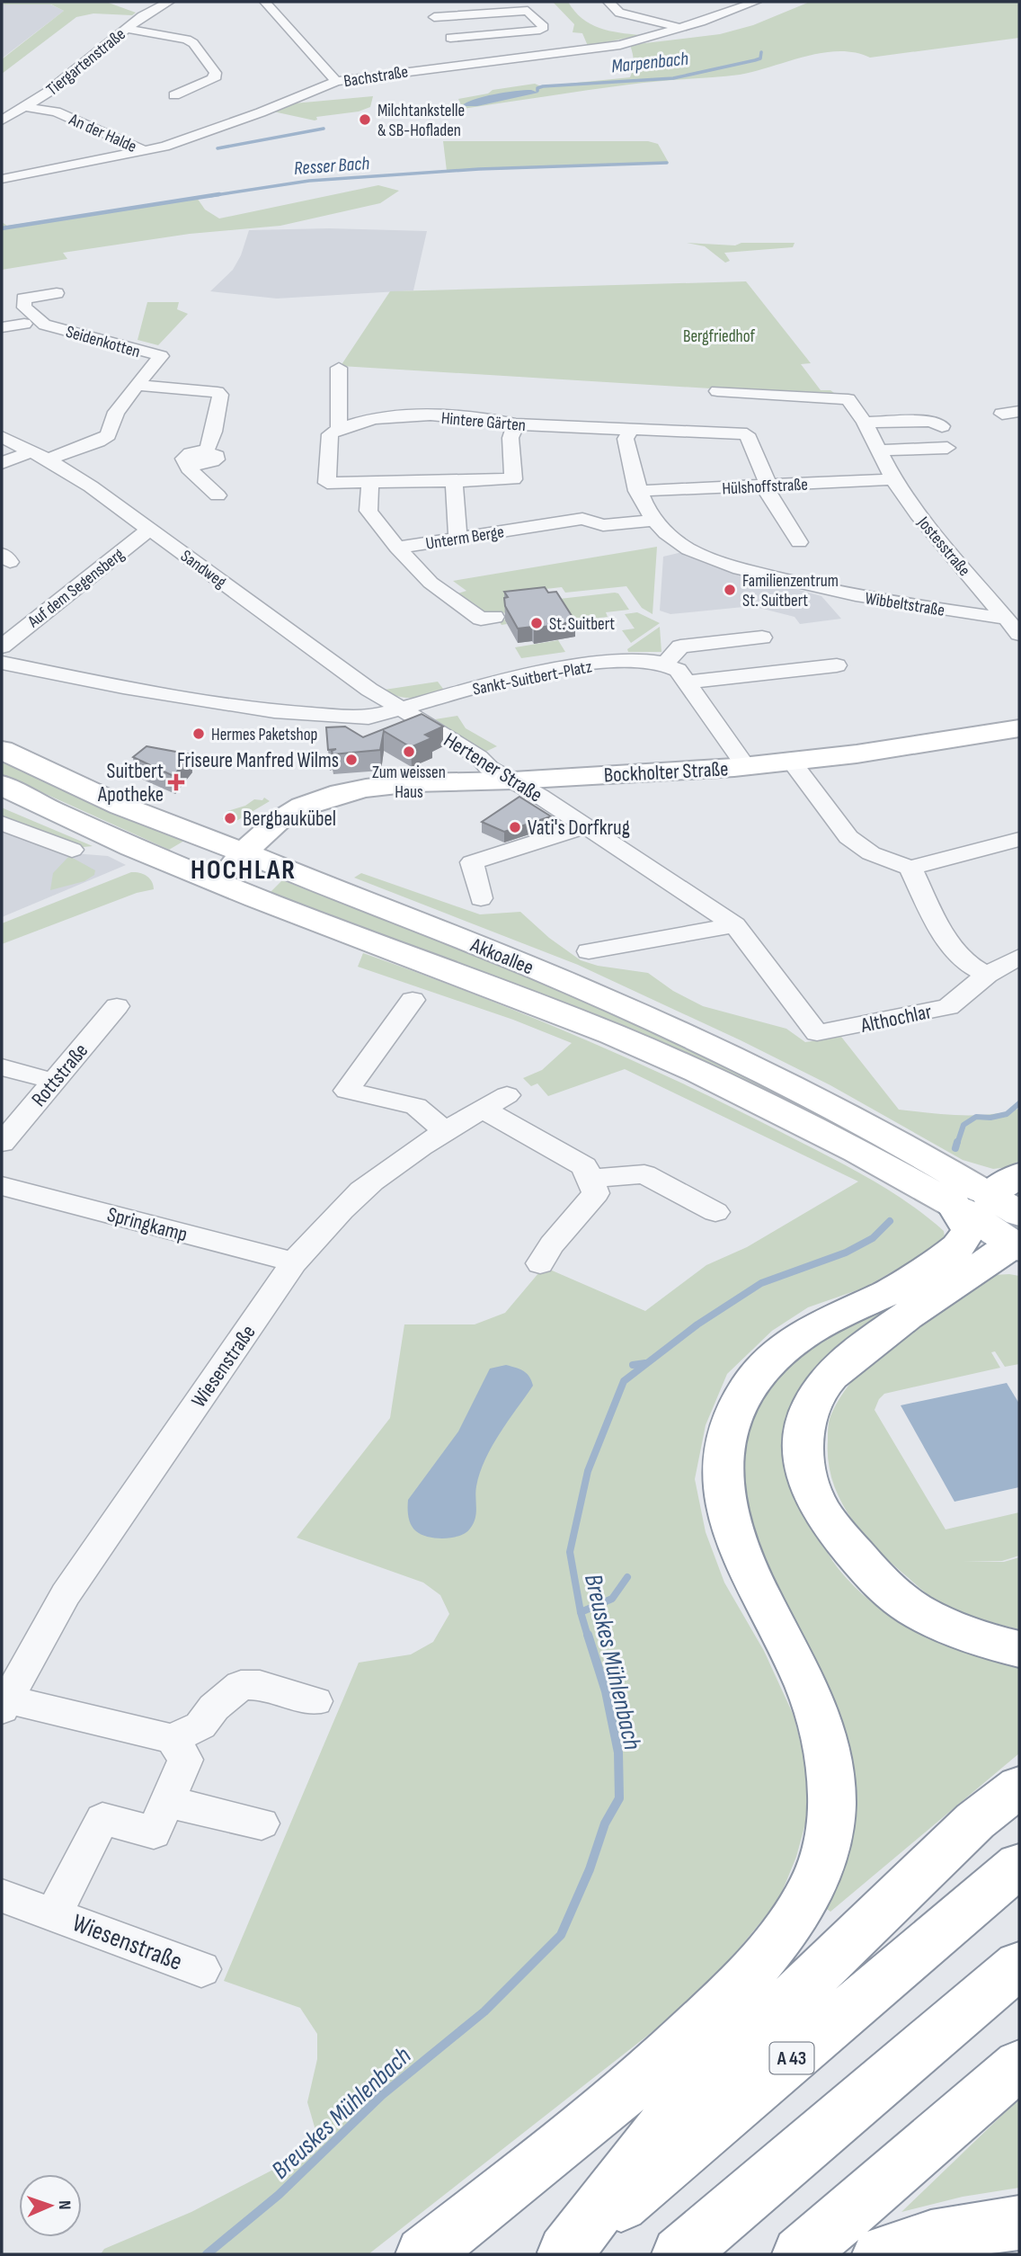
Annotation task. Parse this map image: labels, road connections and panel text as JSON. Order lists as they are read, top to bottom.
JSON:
{
  "streets": {
    "main road": ["Bockholter Straße", "Akkoallee", "A 43"],
    "street": [
      "Tiergartenstraße",
      "Bachstraße",
      "An der Halde",
      "Seidenkotten",
      "Hintere Gärten",
      "Hülshoffstraße",
      "Unterm Berge",
      "Jostesstraße",
      "Sandweg",
      "Auf dem Segensberg",
      "Wibbeltstraße",
      "Sankt-Suitbert-Platz",
      "Hertener Straße",
      "Althochlar",
      "Rottstraße",
      "Springkamp",
      "Wiesenstraße"
    ]
  },
  "crossings": [
    ["Tiergartenstraße", "An der Halde"],
    ["Bachstraße", "An der Halde"],
    ["Hintere Gärten", "Hülshoffstraße"],
    ["Hintere Gärten", "Wibbeltstraße"],
    ["Hülshoffstraße", "Jostesstraße"],
    ["Hülshoffstraße", "Wibbeltstraße"],
    ["Unterm Berge", "Wibbeltstraße"],
    ["Jostesstraße", "Wibbeltstraße"],
    ["Sandweg", "Auf dem Segensberg"],
    ["Sandweg", "Sankt-Suitbert-Platz"],
    ["Sandweg", "Hertener Straße"],
    ["Sankt-Suitbert-Platz", "Hertener Straße"],
    ["Hertener Straße", "Bockholter Straße"],
    ["Hertener Straße", "Althochlar"],
    ["Bockholter Straße", "Akkoallee"],
    ["Springkamp", "Wiesenstraße"]
  ],
  "districts": ["HOCHLAR"],
  "water": ["Marpenbach", "Resser Bach", "Breuskes Mühlenbach"],
  "parks": ["Bergfriedhof"],
  "places": {
    "other": [
      "Milchtankstelle & SB-Hofladen",
      "Familienzentrum St. Suitbert",
      "St. Suitbert",
      "Hermes Paketshop",
      "Zum weissen Haus",
      "Friseure Manfred Wilms",
      "Bergbaukübel",
      "Vati's Dorfkrug"
    ],
    "health": ["Suitbert Apotheke"]
  },
  "north": "right"
}
